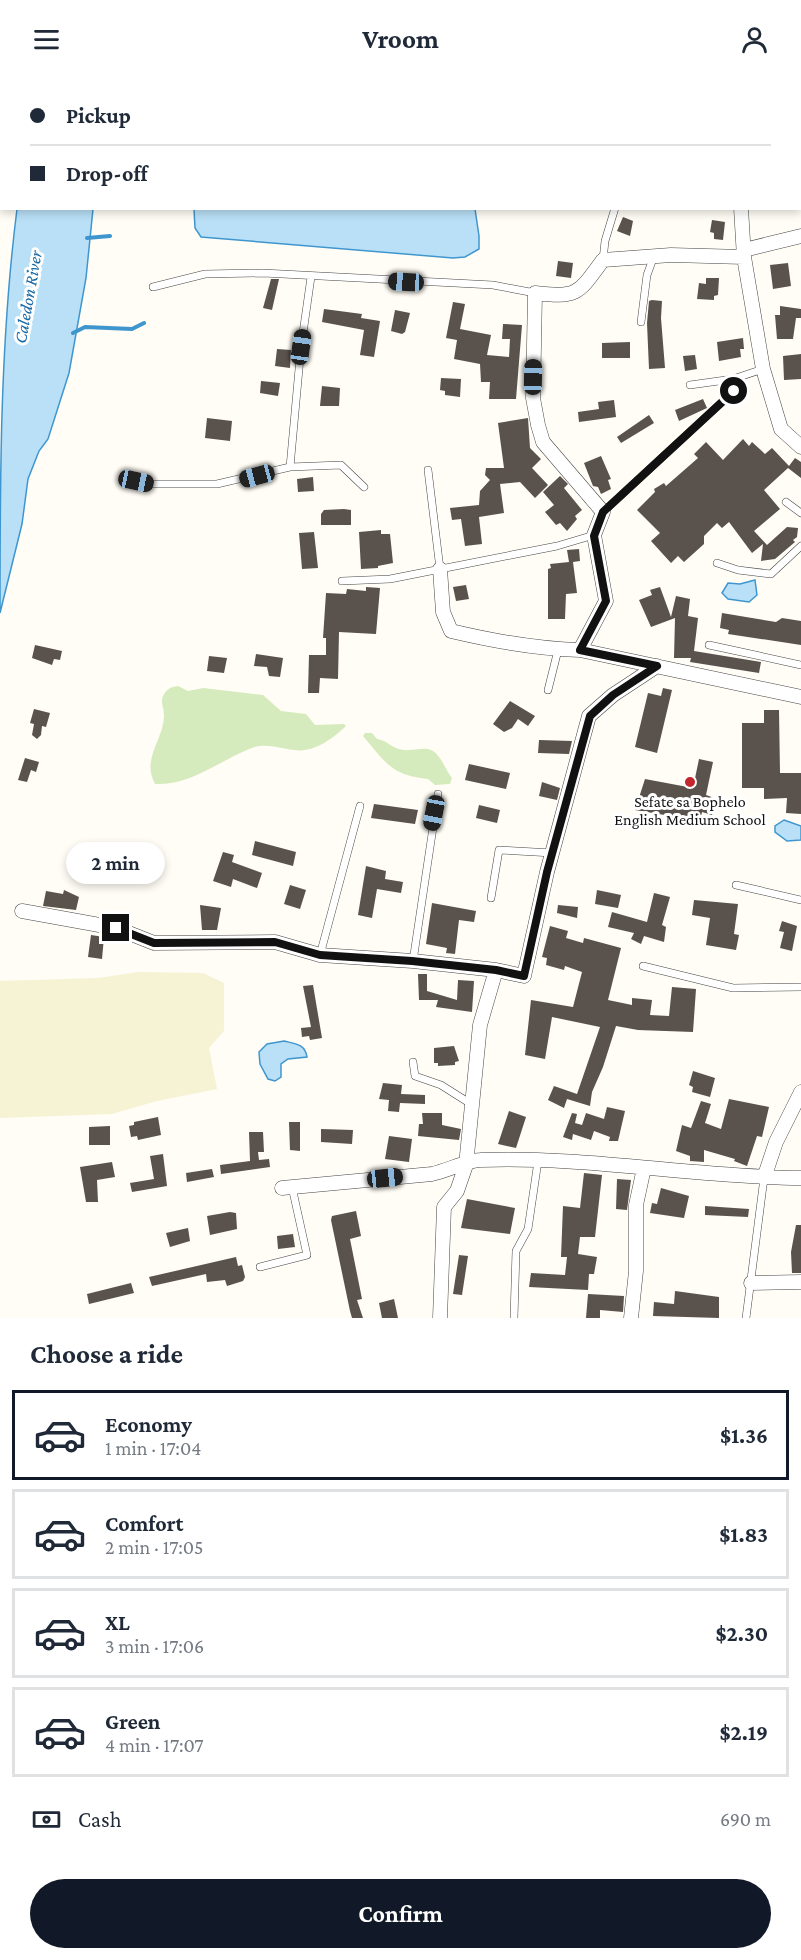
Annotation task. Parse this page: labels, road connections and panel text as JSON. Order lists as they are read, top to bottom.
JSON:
{
  "water": ["Caledon River"],
  "places": ["Sefate sa Bophelo English Medium School"],
  "page": {
    "header": "Vroom",
    "banner": ["Pickup", "Drop-off"],
    "bubble": "2 min",
    "heading": "Choose a ride",
    "list": [
      {
        "name": "Economy",
        "note": "1 min · 17:04",
        "value": "$1.36"
      },
      {
        "name": "Comfort",
        "note": "2 min · 17:05",
        "value": "$1.83"
      },
      {
        "name": "XL",
        "note": "3 min · 17:06",
        "value": "$2.30"
      },
      {
        "name": "Green",
        "note": "4 min · 17:07",
        "value": "$2.19"
      }
    ],
    "pay": ["Cash", "690 m"],
    "buttons": "Confirm"
  }
}
